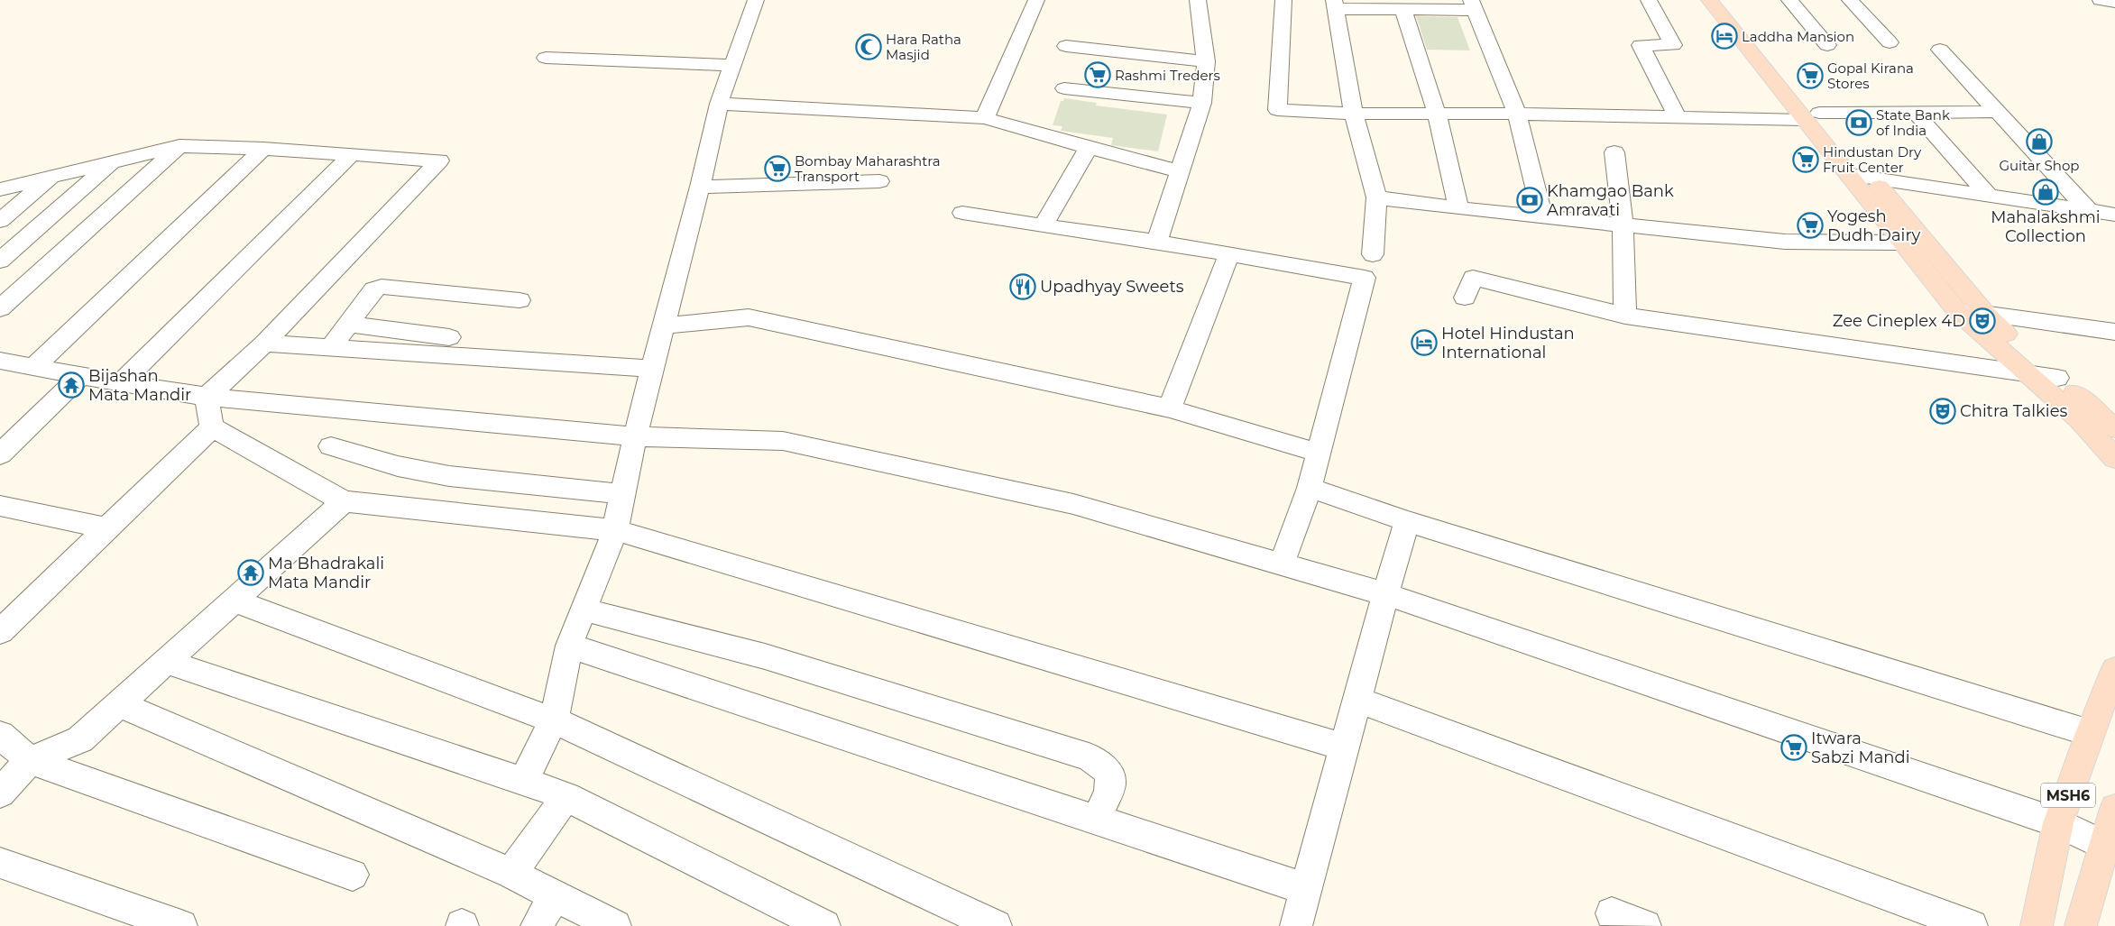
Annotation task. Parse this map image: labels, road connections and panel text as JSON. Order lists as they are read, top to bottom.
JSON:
{
  "streets": {
    "main road": ["MSH6"]
  },
  "places": {
    "hotel": ["Laddha Mansion", "Hotel Hindustan International"],
    "mosque": ["Hara Ratha Masjid"],
    "supermarket": [
      "Rashmi Treders",
      "Gopal Kirana Stores",
      "Hindustan Dry Fruit Center",
      "Bombay Maharashtra Transport",
      "Yogesh Dudh Dairy",
      "Itwara Sabzi Mandi"
    ],
    "bank": ["State Bank of India", "Khamgao Bank Amravati"],
    "shop": ["Guitar Shop", "Mahalakshmi Collection"],
    "restaurant": ["Upadhyay Sweets"],
    "theatre": ["Zee Cineplex 4D", "Chitra Talkies"],
    "temple": ["Bijashan Mata Mandir", "Ma Bhadrakali Mata Mandir"]
  }
}
